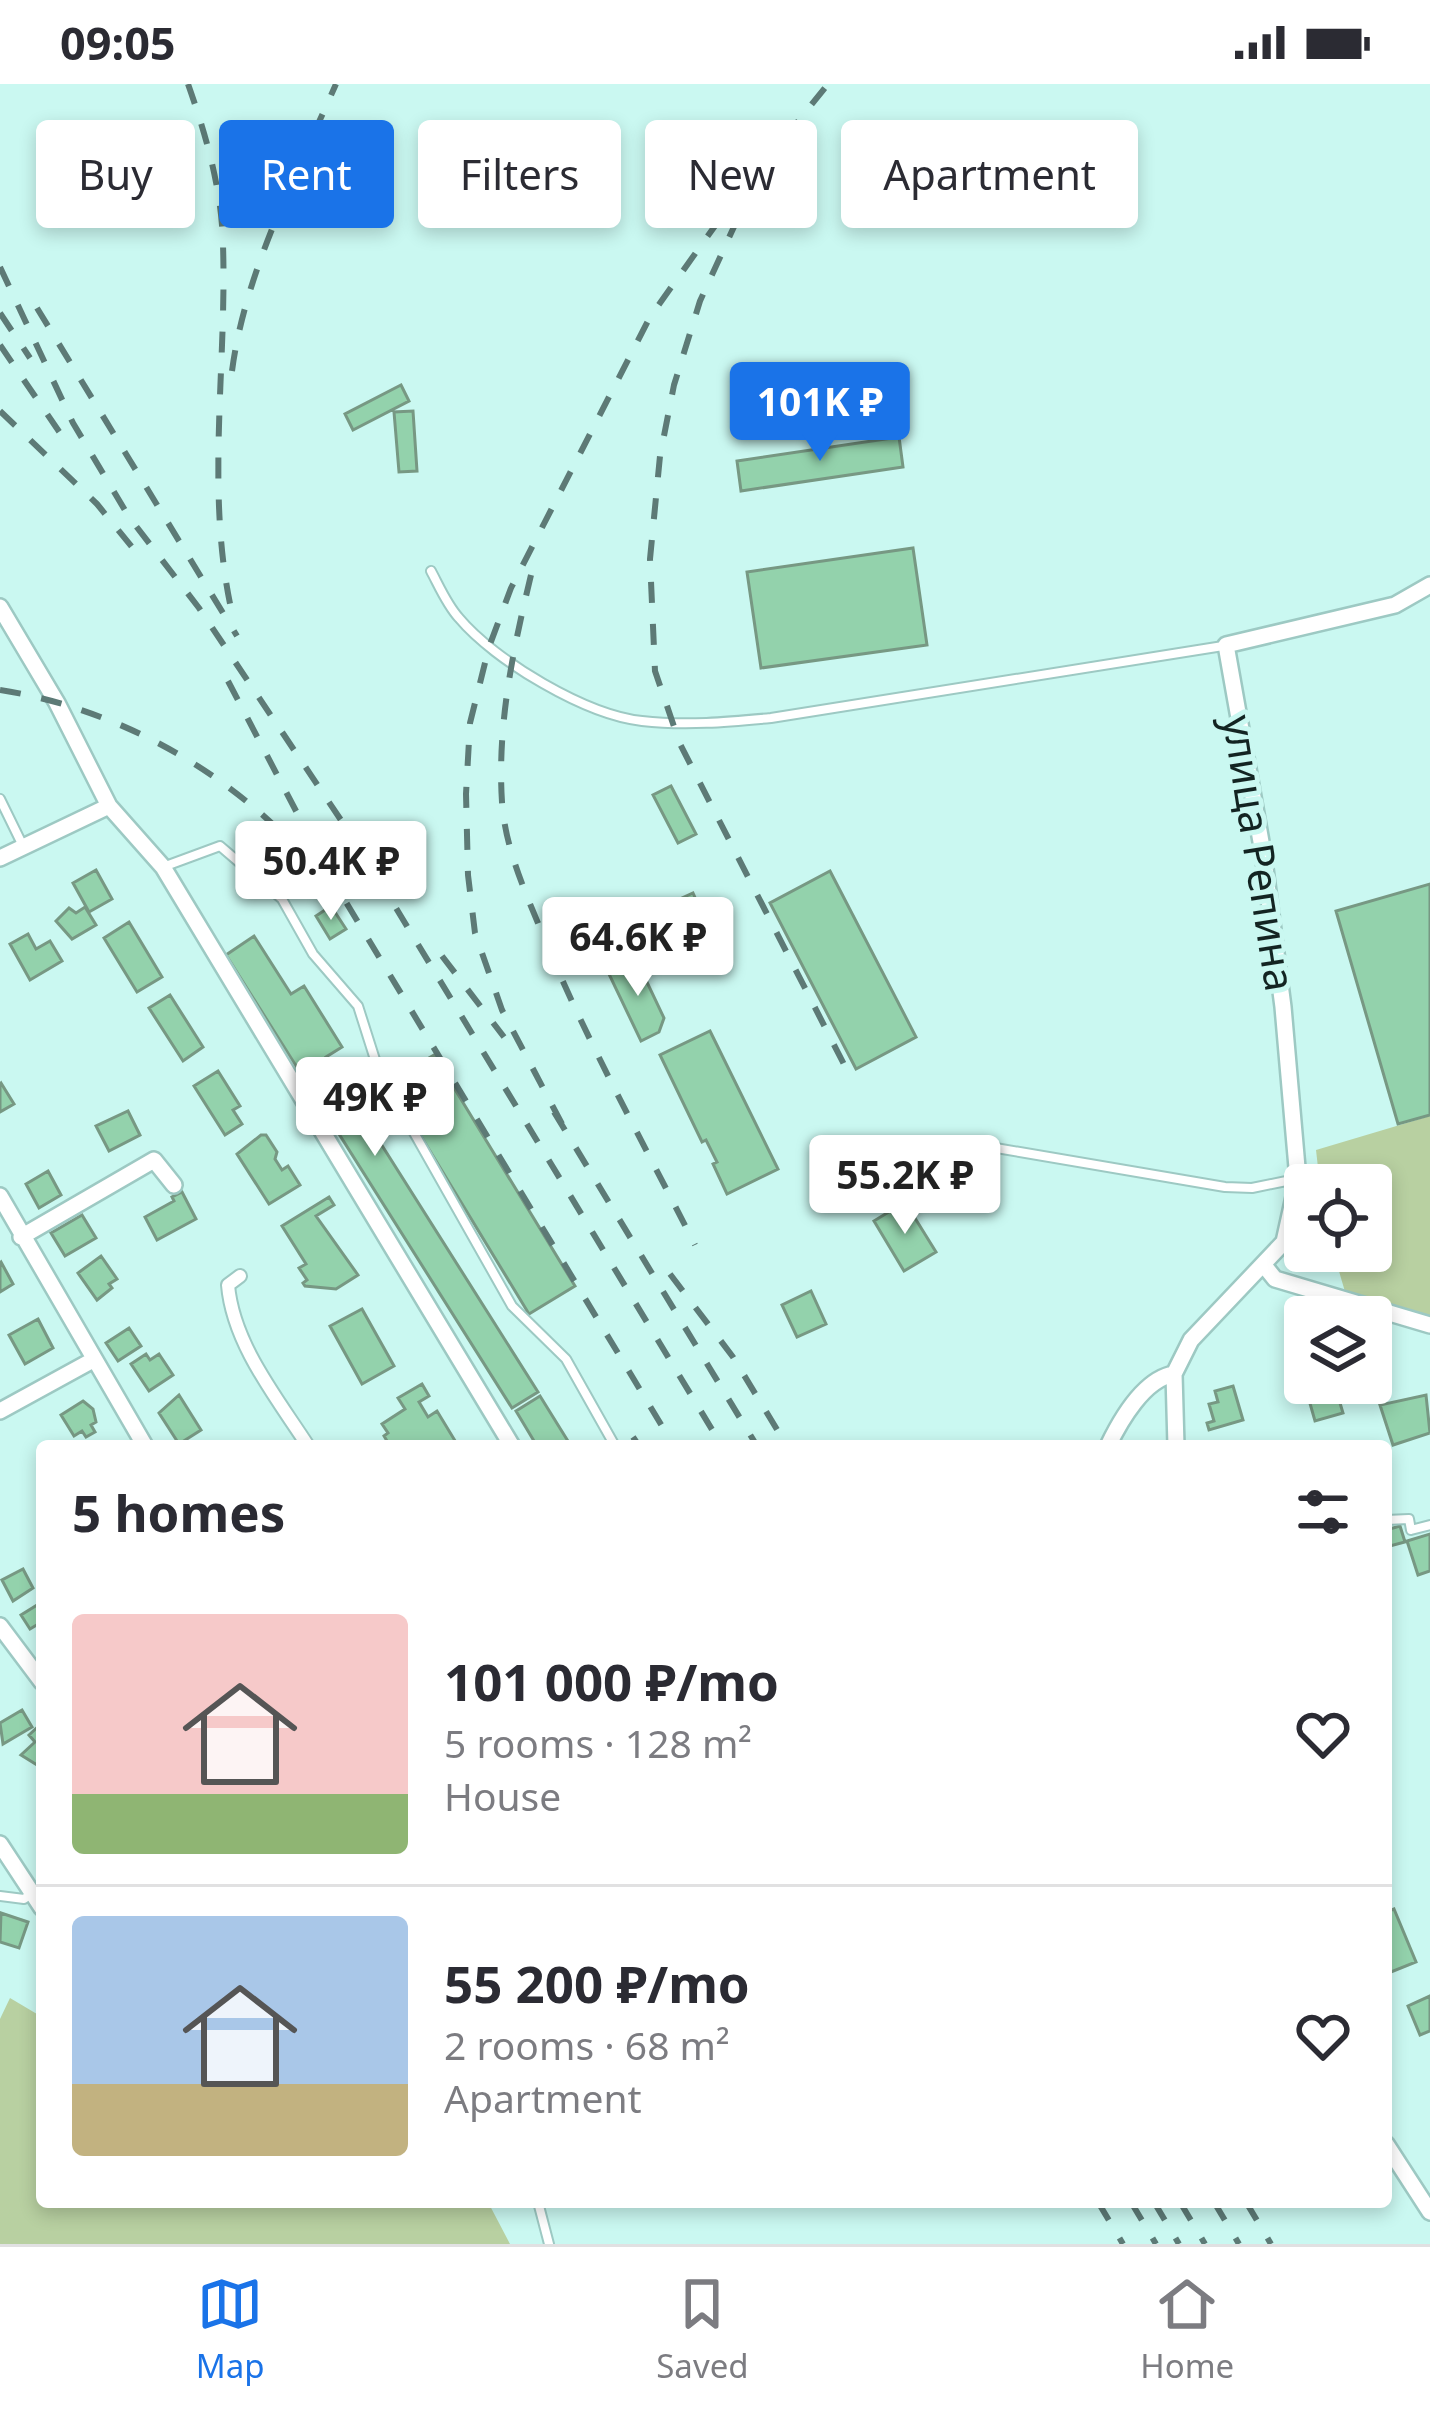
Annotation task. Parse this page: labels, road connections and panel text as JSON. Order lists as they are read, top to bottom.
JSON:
{
  "streets": {
    "street": ["улица Репина"]
  },
  "page": {
    "status": "09:05",
    "chip": [
      "Buy",
      "Rent",
      "Filters",
      "New",
      "Apartment"
    ],
    "price": [
      "101K ₽",
      "50.4K ₽",
      "64.6K ₽",
      "49K ₽",
      "55.2K ₽"
    ],
    "heading": "5 homes",
    "list": [
      {
        "name": "101 000 ₽/mo",
        "note": "5 rooms · 128 m² · House"
      },
      {
        "name": "55 200 ₽/mo",
        "note": "2 rooms · 68 m² · Apartment"
      }
    ],
    "tabs": ["Map", "Saved", "Home"]
  }
}
